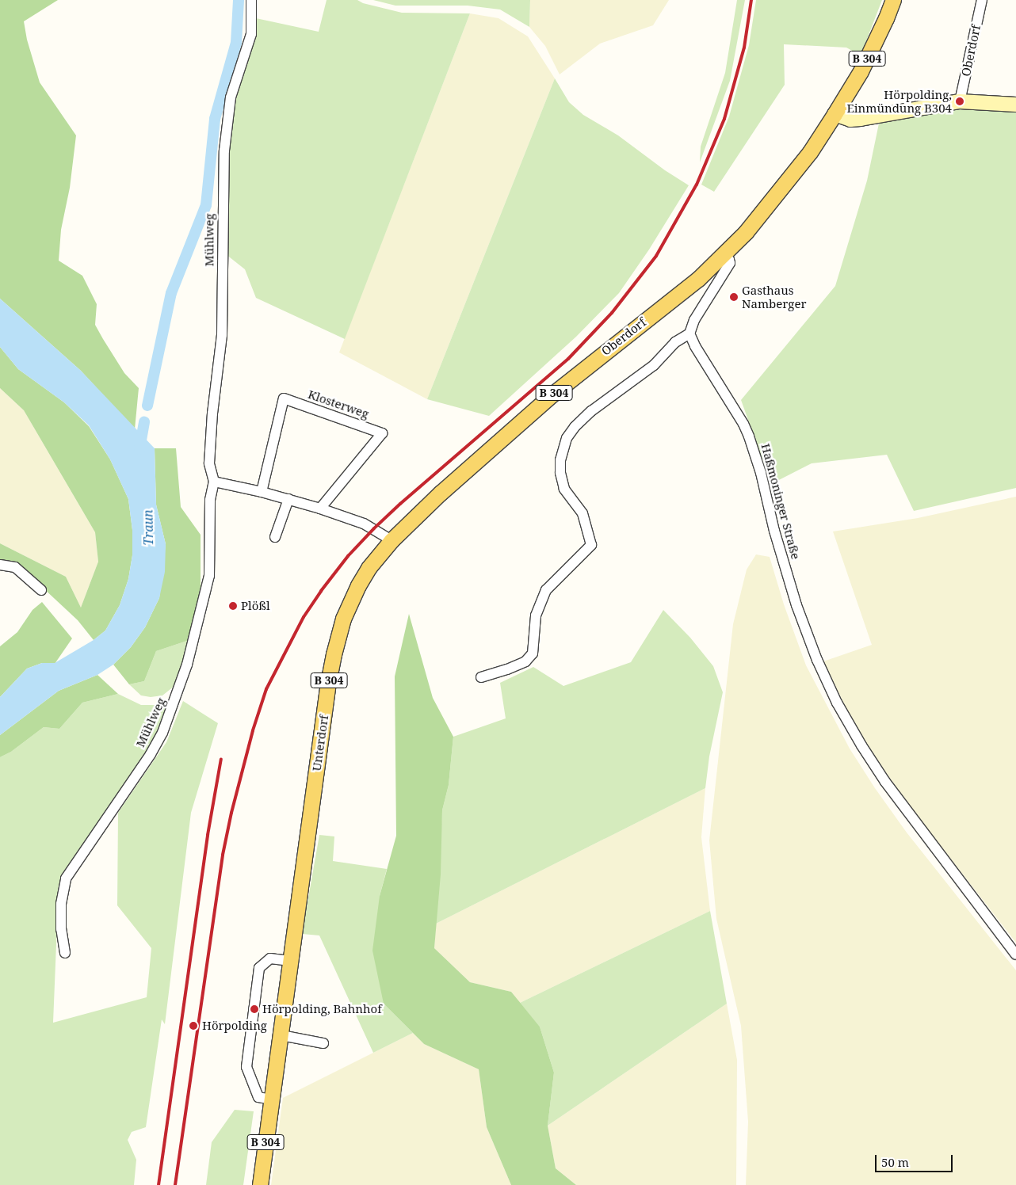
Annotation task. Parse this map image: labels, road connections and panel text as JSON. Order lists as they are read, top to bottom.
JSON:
{
  "streets": {
    "main road": ["Oberdorf", "B 304", "Unterdorf"],
    "street": ["Mühlweg", "Klosterweg", "Haßmoninger Straße"]
  },
  "crossings": [
    ["Oberdorf", "Unterdorf"]
  ],
  "water": ["Traun"],
  "places": [
    "Hörpolding, Einmündung B304",
    "Gasthaus Namberger",
    "Plößl",
    "Hörpolding, Bahnhof",
    "Hörpolding"
  ],
  "scale_bar": "50 m"
}
